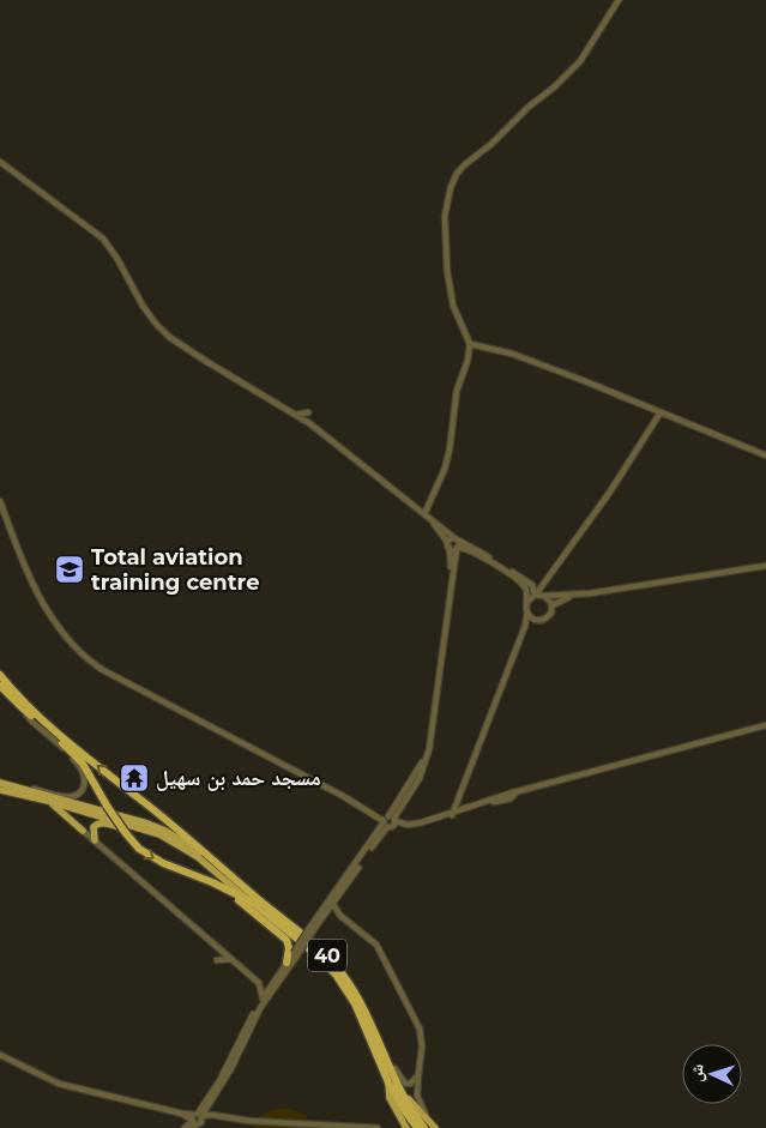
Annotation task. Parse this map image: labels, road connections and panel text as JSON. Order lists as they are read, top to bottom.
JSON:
{
  "streets": {
    "highway": ["40"]
  },
  "places": {
    "school or university": ["Total aviation training centre"],
    "temple": ["مسجد حمد بن سهيل"]
  },
  "north": "left"
}
